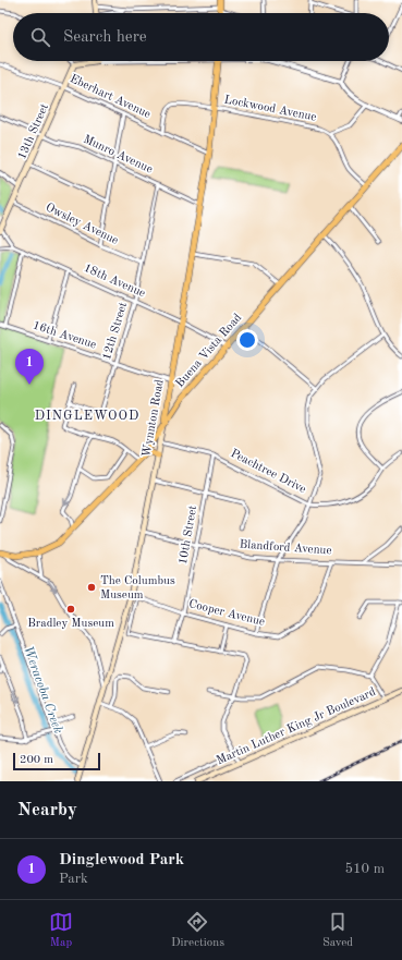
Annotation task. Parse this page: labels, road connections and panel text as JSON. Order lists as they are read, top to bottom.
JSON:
{
  "streets": {
    "main road": [
      "13th Street",
      "Buena Vista Road",
      "Wynnton Road",
      "Martin Luther King Jr Boulevard"
    ],
    "street": [
      "Eberhart Avenue",
      "Lockwood Avenue",
      "Munro Avenue",
      "Owsley Avenue",
      "18th Avenue",
      "12th Street",
      "16th Avenue",
      "Peachtree Drive",
      "10th Street",
      "Blandford Avenue",
      "Cooper Avenue"
    ]
  },
  "crossings": [
    ["Eberhart Avenue", "Lockwood Avenue"],
    ["Eberhart Avenue", "13th Street"],
    ["Eberhart Avenue", "Wynnton Road"],
    ["Lockwood Avenue", "Buena Vista Road"],
    ["Lockwood Avenue", "Wynnton Road"],
    ["13th Street", "Munro Avenue"],
    ["13th Street", "Owsley Avenue"],
    ["Munro Avenue", "12th Street"],
    ["Munro Avenue", "Wynnton Road"],
    ["Owsley Avenue", "12th Street"],
    ["18th Avenue", "12th Street"],
    ["18th Avenue", "Buena Vista Road"],
    ["18th Avenue", "Wynnton Road"],
    ["12th Street", "16th Avenue"],
    ["16th Avenue", "Wynnton Road"],
    ["Buena Vista Road", "Wynnton Road"],
    ["Wynnton Road", "Peachtree Drive"],
    ["Wynnton Road", "Blandford Avenue"],
    ["Wynnton Road", "Cooper Avenue"],
    ["Peachtree Drive", "10th Street"],
    ["10th Street", "Blandford Avenue"],
    ["10th Street", "Cooper Avenue"],
    ["Blandford Avenue", "Cooper Avenue"]
  ],
  "districts": ["DINGLEWOOD"],
  "water": ["Weracoba Creek"],
  "places": ["The Columbus Museum", "Bradley Museum"],
  "scale_bar": "200 m",
  "page": {
    "search": "Search here",
    "pins": "1",
    "scale": "200 m",
    "heading": "Nearby",
    "list": [
      {
        "mark": "1",
        "name": "Dinglewood Park",
        "note": "Park",
        "value": "510 m"
      }
    ],
    "nav": ["Map", "Directions", "Saved"]
  }
}
